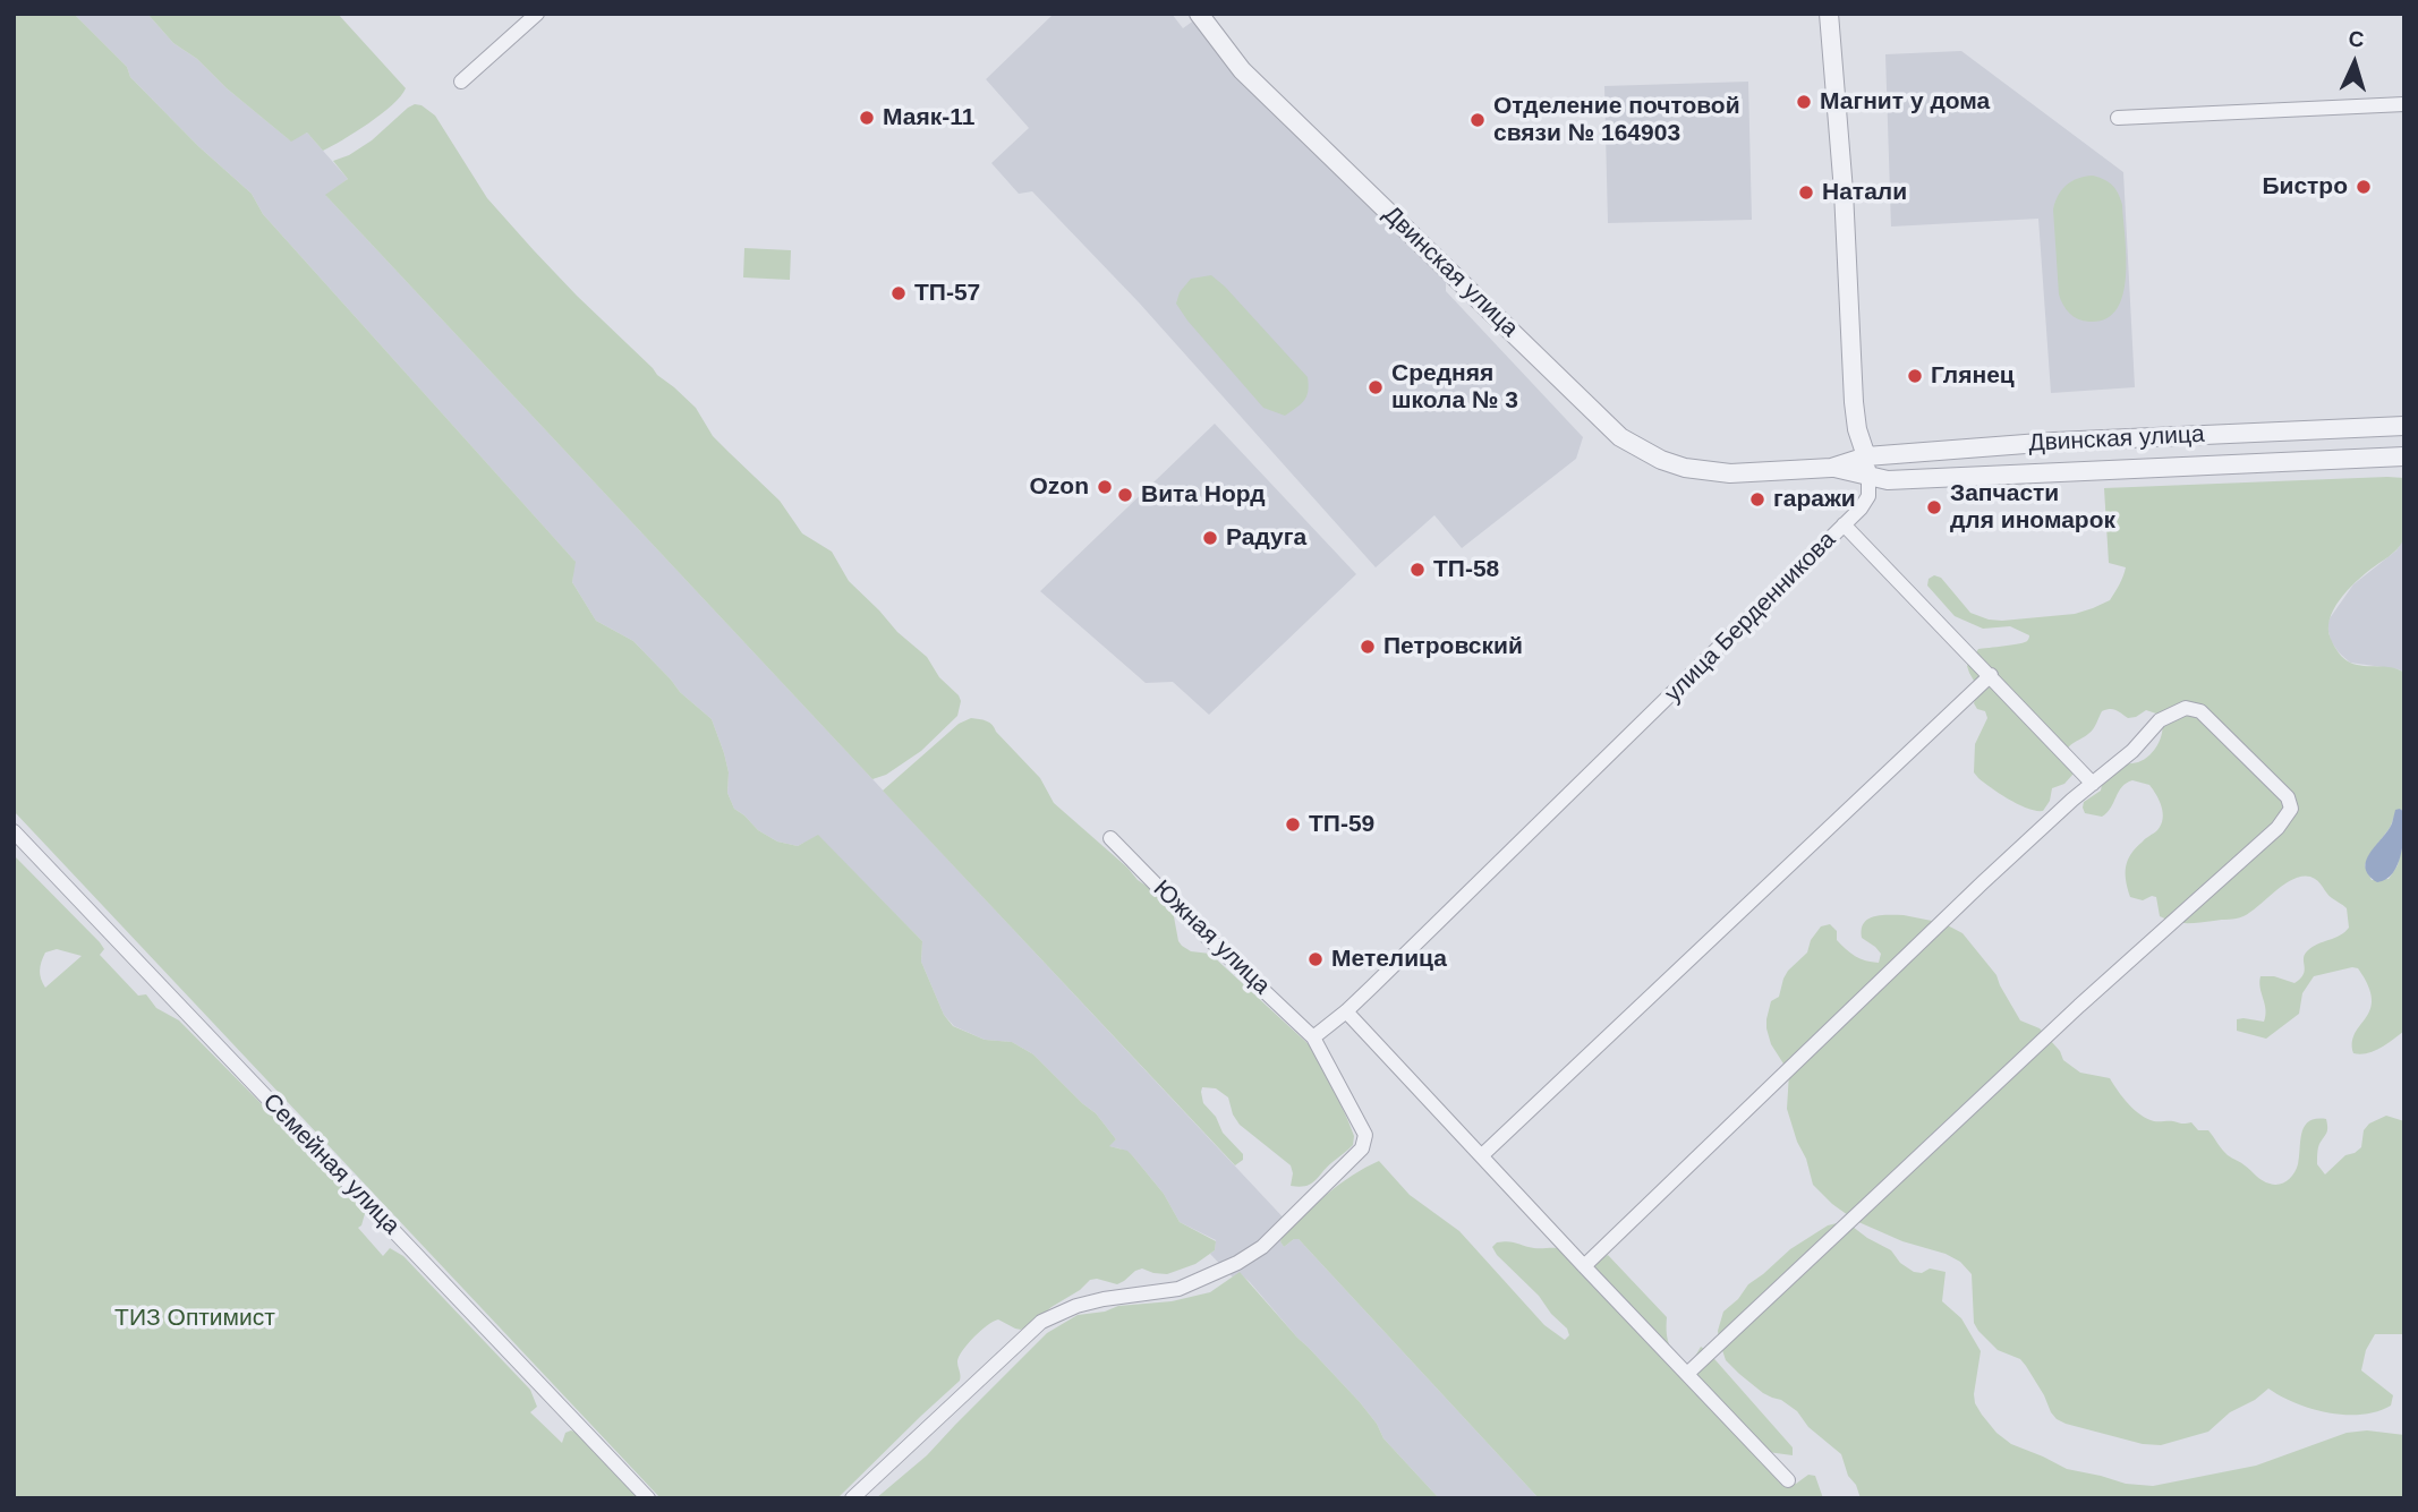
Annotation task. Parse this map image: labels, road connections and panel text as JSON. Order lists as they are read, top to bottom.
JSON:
{
  "streets": {
    "street": [
      "Двинская улица",
      "улица Берденникова",
      "Южная улица",
      "Семейная улица"
    ]
  },
  "crossings": [
    ["Двинская улица", "улица Берденникова"],
    ["улица Берденникова", "Южная улица"]
  ],
  "parks": ["ТИЗ Оптимист"],
  "places": [
    "Магнит у дома",
    "Маяк-11",
    "Отделение почтовой связи № 164903",
    "Бистро",
    "Натали",
    "ТП-57",
    "Глянец",
    "Средняя школа № 3",
    "Ozon",
    "Вита Норд",
    "гаражи",
    "Запчасти для иномарок",
    "Радуга",
    "ТП-58",
    "Петровский",
    "ТП-59",
    "Метелица"
  ],
  "north": "top"
}
